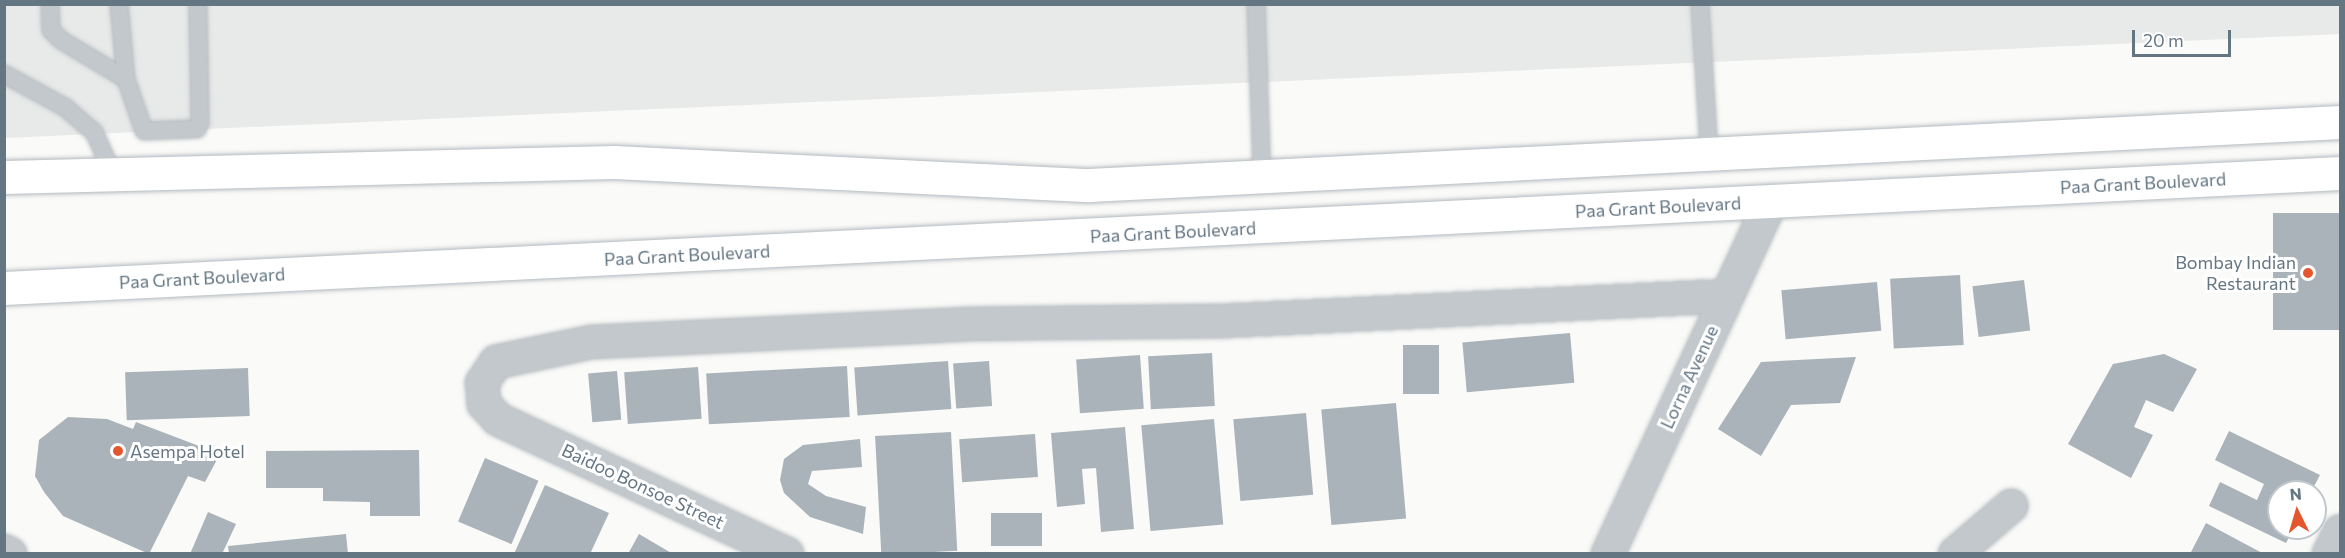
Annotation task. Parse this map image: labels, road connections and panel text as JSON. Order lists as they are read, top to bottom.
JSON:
{
  "streets": {
    "main road": ["Paa Grant Boulevard"],
    "street": ["Lorna Avenue", "Baidoo Bonsoe Street"]
  },
  "crossings": [
    ["Paa Grant Boulevard", "Lorna Avenue"],
    ["Lorna Avenue", "Baidoo Bonsoe Street"]
  ],
  "places": ["Bombay Indian Restaurant", "Asempa Hotel"],
  "scale_bar": "20 m",
  "north": "top"
}
